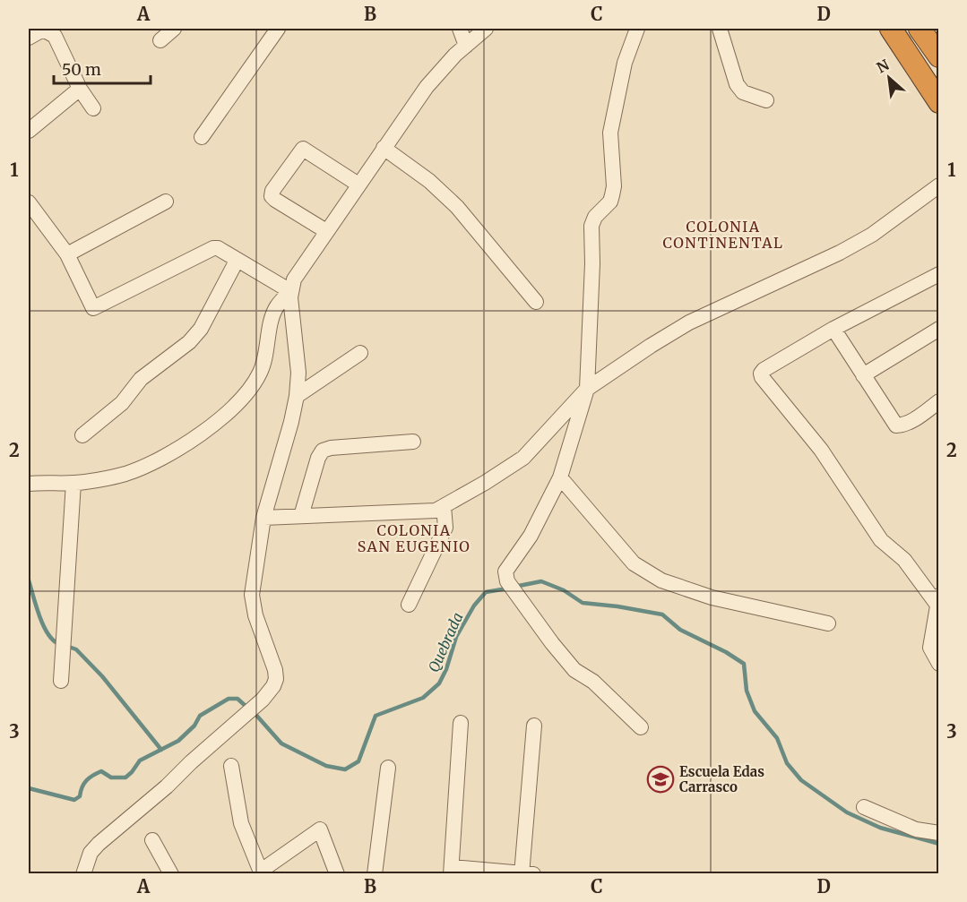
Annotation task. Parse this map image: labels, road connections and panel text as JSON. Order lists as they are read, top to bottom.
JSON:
{
  "districts": ["COLONIA CONTINENTAL", "COLONIA SAN EUGENIO"],
  "water": ["Quebrada"],
  "places": {
    "school or university": ["Escuela Edas Carrasco"]
  },
  "scale_bar": "50 m",
  "north": "top left",
  "grid": {
    "columns": [
      "A",
      "B",
      "C",
      "D"
    ],
    "rows": ["1", "2", "3"]
  }
}
